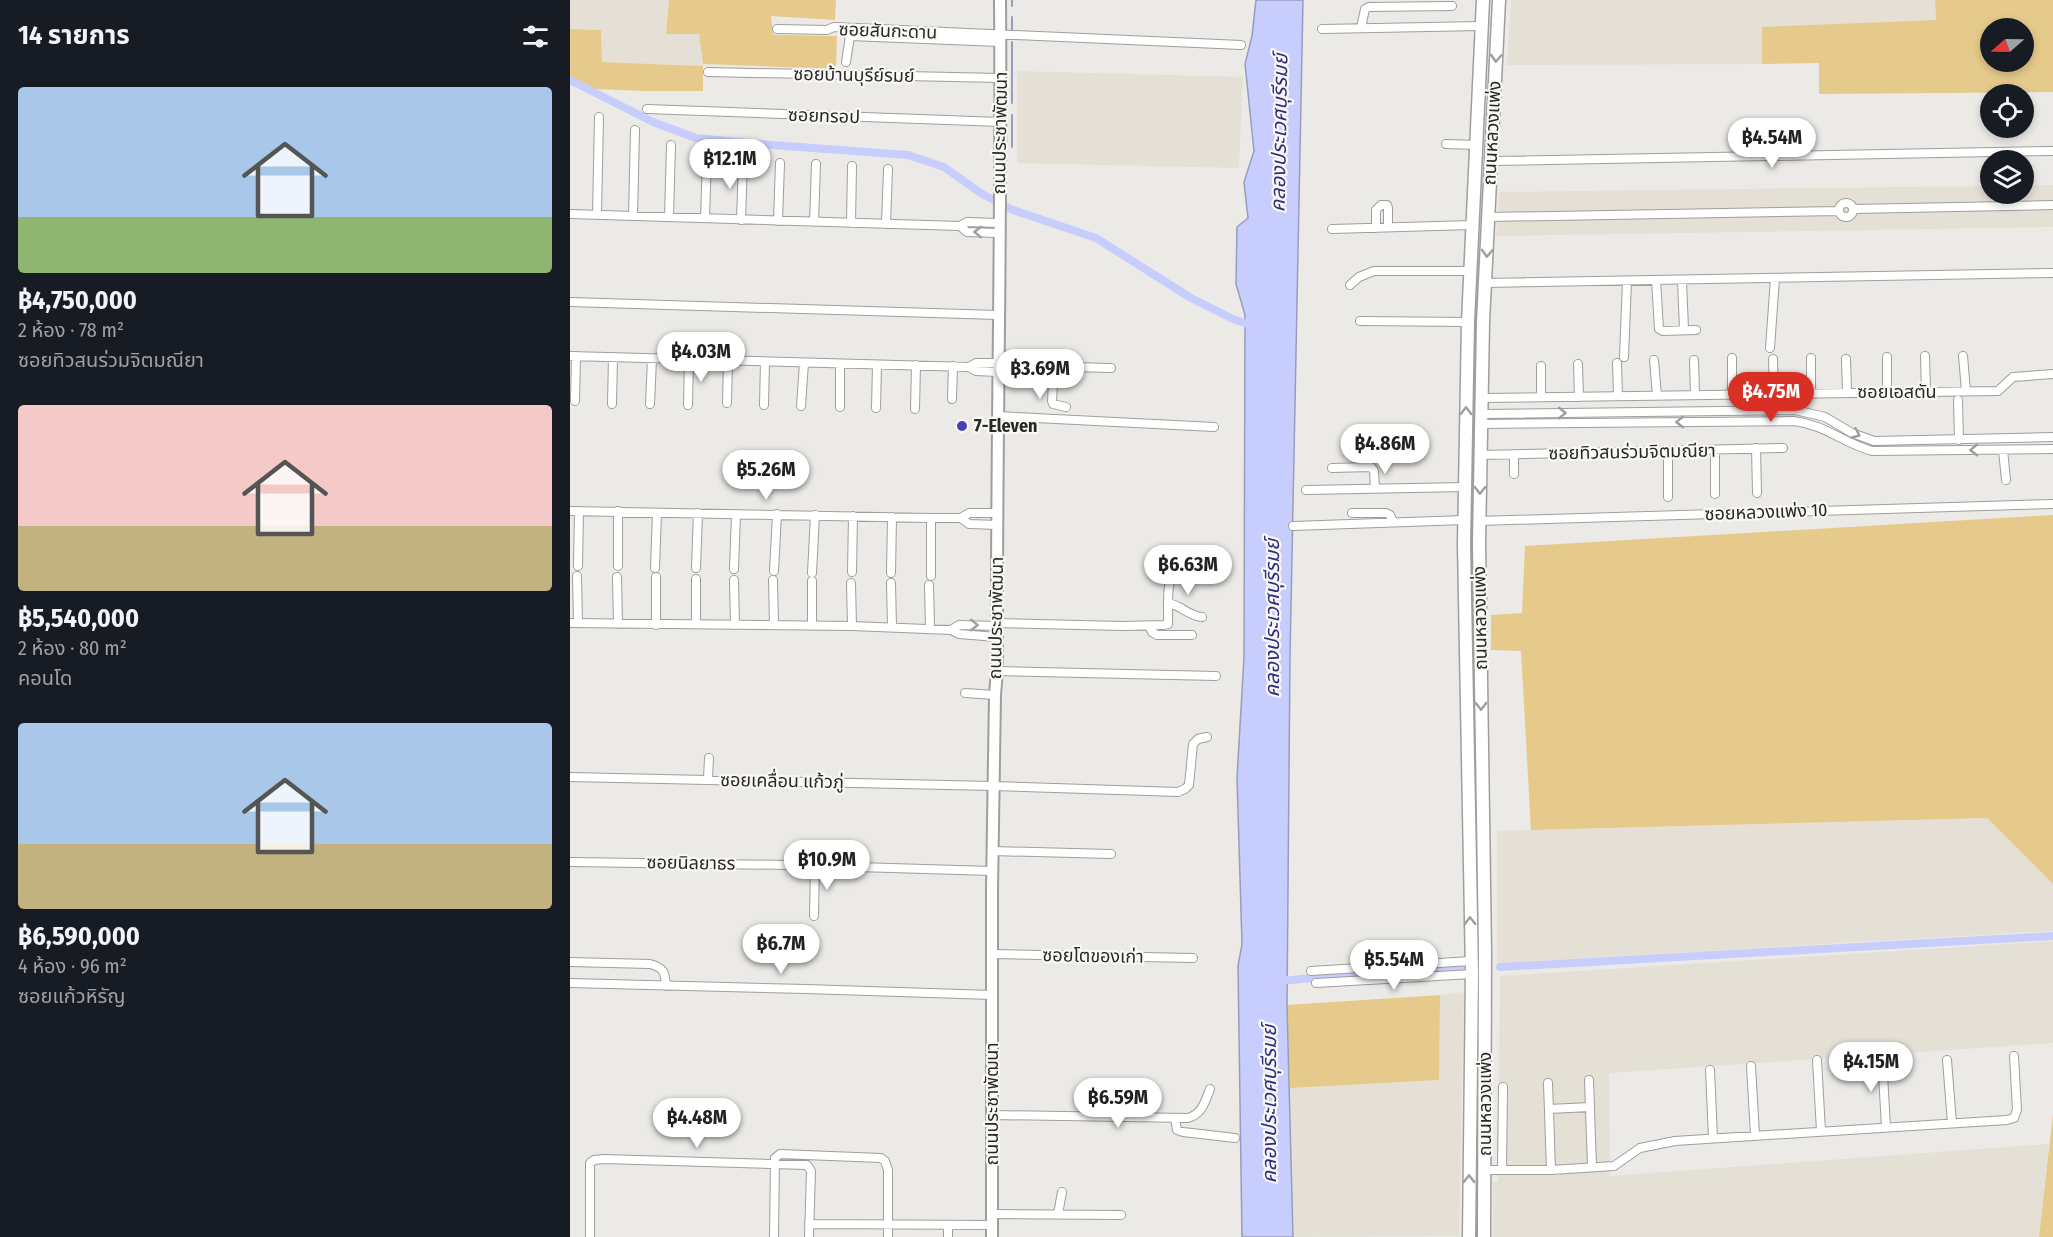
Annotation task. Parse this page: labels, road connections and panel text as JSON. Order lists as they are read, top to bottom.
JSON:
{
  "streets": {
    "main road": ["ถนนหลวงแพ่ง"],
    "street": [
      "ซอยสันกะดาน",
      "ซอยบ้านบุรีย์รมย์",
      "ซอยทรอป",
      "ถนนประชาพัฒนา",
      "ซอยเอสตัน",
      "ซอยทิวสนร่วมจิตมณียา",
      "ซอยหลวงแพ่ง 10",
      "ซอยเคลื่อน แก้วภู่",
      "ซอยนิลยาธร",
      "ซอยโตของเก่า"
    ]
  },
  "crossings": [
    ["ซอยสันกะดาน", "ถนนประชาพัฒนา"],
    ["ซอยบ้านบุรีย์รมย์", "ถนนประชาพัฒนา"],
    ["ซอยทรอป", "ถนนประชาพัฒนา"],
    ["ถนนประชาพัฒนา", "ซอยเคลื่อน แก้วภู่"],
    ["ถนนประชาพัฒนา", "ซอยนิลยาธร"],
    ["ถนนประชาพัฒนา", "ซอยโตของเก่า"],
    ["ถนนหลวงแพ่ง", "ซอยเอสตัน"],
    ["ถนนหลวงแพ่ง", "ซอยทิวสนร่วมจิตมณียา"],
    ["ถนนหลวงแพ่ง", "ซอยหลวงแพ่ง 10"]
  ],
  "water": ["คลองประเวศบุรีรมย์"],
  "places": ["7-Eleven"],
  "north": "left",
  "page": {
    "heading": "14 รายการ",
    "list": [
      {
        "name": "฿4,750,000",
        "note": "2 ห้อง · 78 m² · ซอยทิวสนร่วมจิตมณียา"
      },
      {
        "name": "฿5,540,000",
        "note": "2 ห้อง · 80 m² · คอนโด"
      },
      {
        "name": "฿6,590,000",
        "note": "4 ห้อง · 96 m² · ซอยแก้วหิรัญ"
      }
    ],
    "price": [
      "฿4.54M",
      "฿12.1M",
      "฿4.03M",
      "฿3.69M",
      "฿4.75M",
      "฿4.86M",
      "฿5.26M",
      "฿6.63M",
      "฿10.9M",
      "฿6.7M",
      "฿5.54M",
      "฿4.15M",
      "฿6.59M",
      "฿4.48M"
    ]
  }
}
